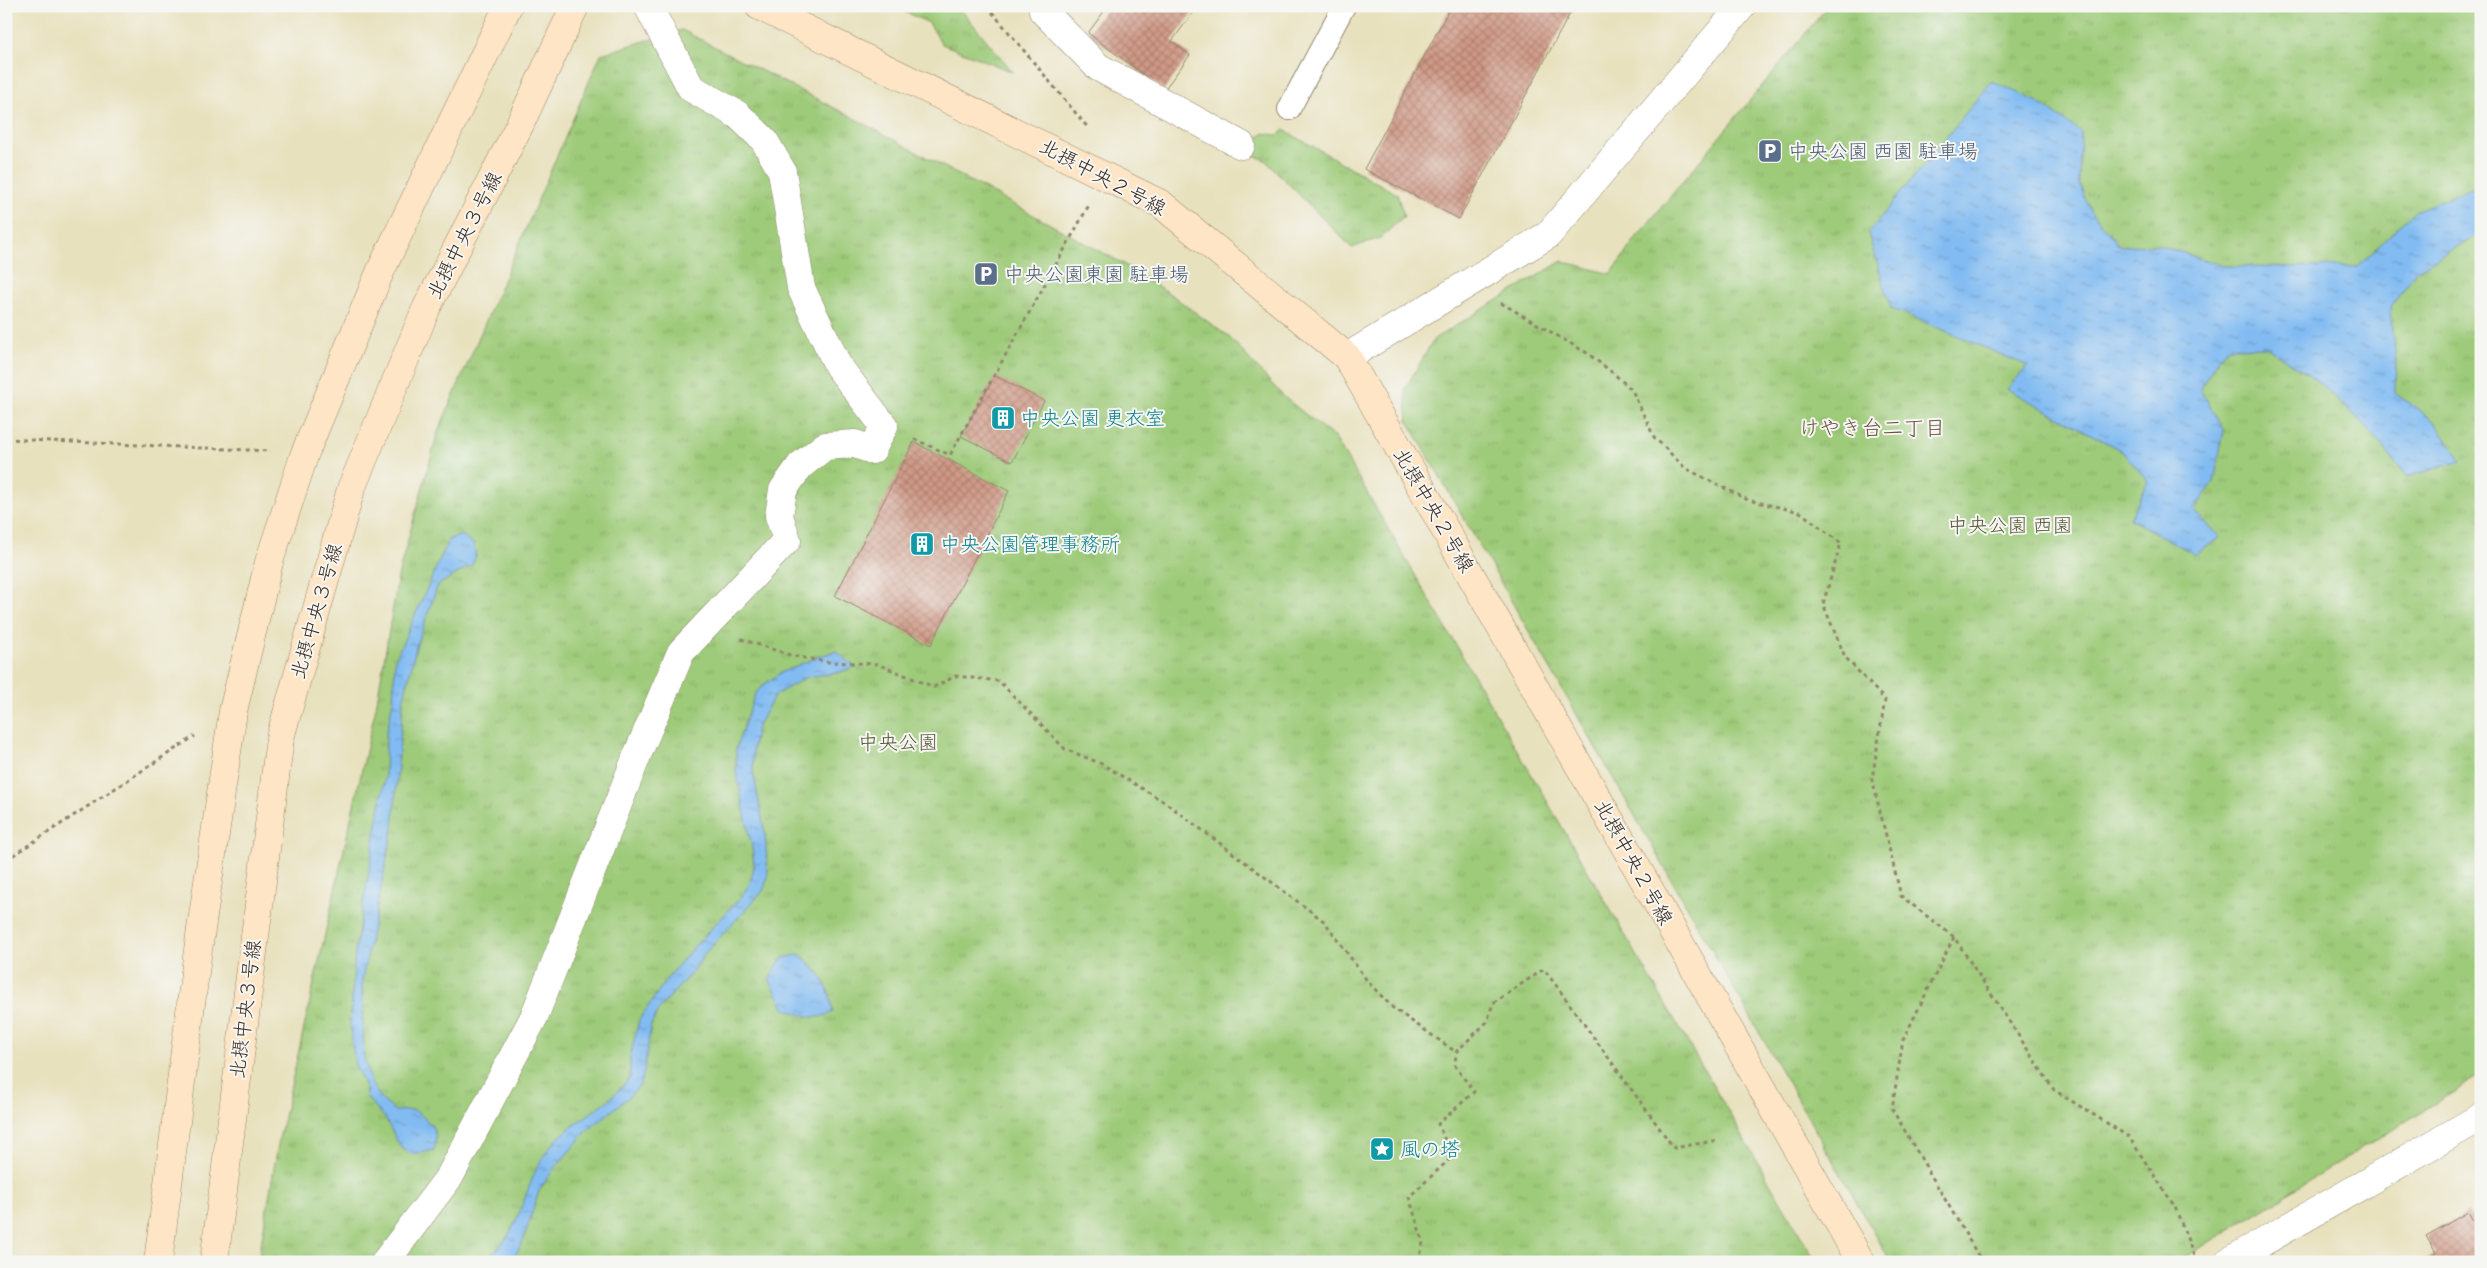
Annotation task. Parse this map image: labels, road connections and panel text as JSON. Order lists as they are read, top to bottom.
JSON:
{
  "streets": {
    "street": ["北摂中央２号線", "北摂中央３号線"]
  },
  "districts": ["けやき台二丁目"],
  "parks": ["中央公園 西園", "中央公園"],
  "places": {
    "parking": ["中央公園 西園 駐車場", "中央公園東園 駐車場"],
    "building": ["中央公園 更衣室", "中央公園管理事務所"],
    "place": ["風の塔"]
  }
}
